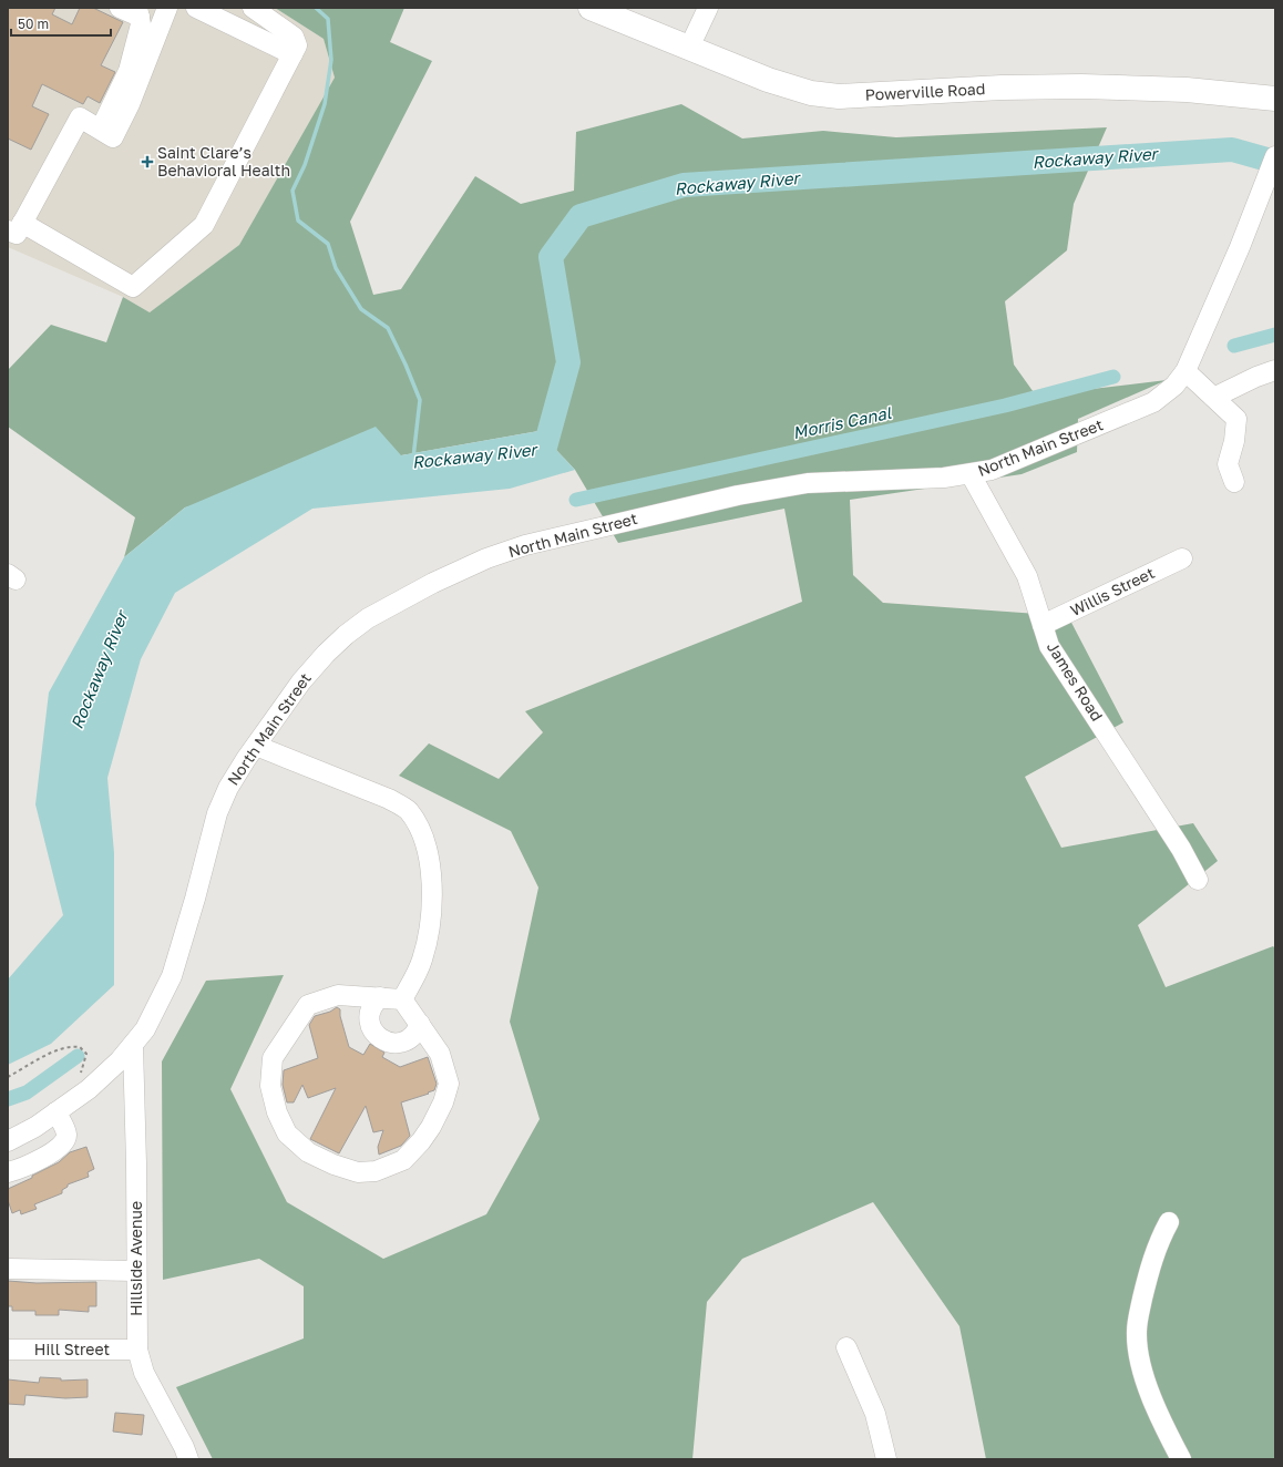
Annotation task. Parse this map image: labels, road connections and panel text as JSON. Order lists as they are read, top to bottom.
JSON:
{
  "streets": {
    "main road": ["Powerville Road"],
    "street": [
      "North Main Street",
      "Willis Street",
      "James Road",
      "Hillside Avenue",
      "Hill Street"
    ]
  },
  "crossings": [
    ["North Main Street", "James Road"],
    ["North Main Street", "Hillside Avenue"],
    ["Willis Street", "James Road"],
    ["Hillside Avenue", "Hill Street"]
  ],
  "water": ["Rockaway River", "Morris Canal"],
  "places": {
    "health": ["Saint Clare’s Behavioral Health"]
  },
  "scale_bar": "50 m"
}
